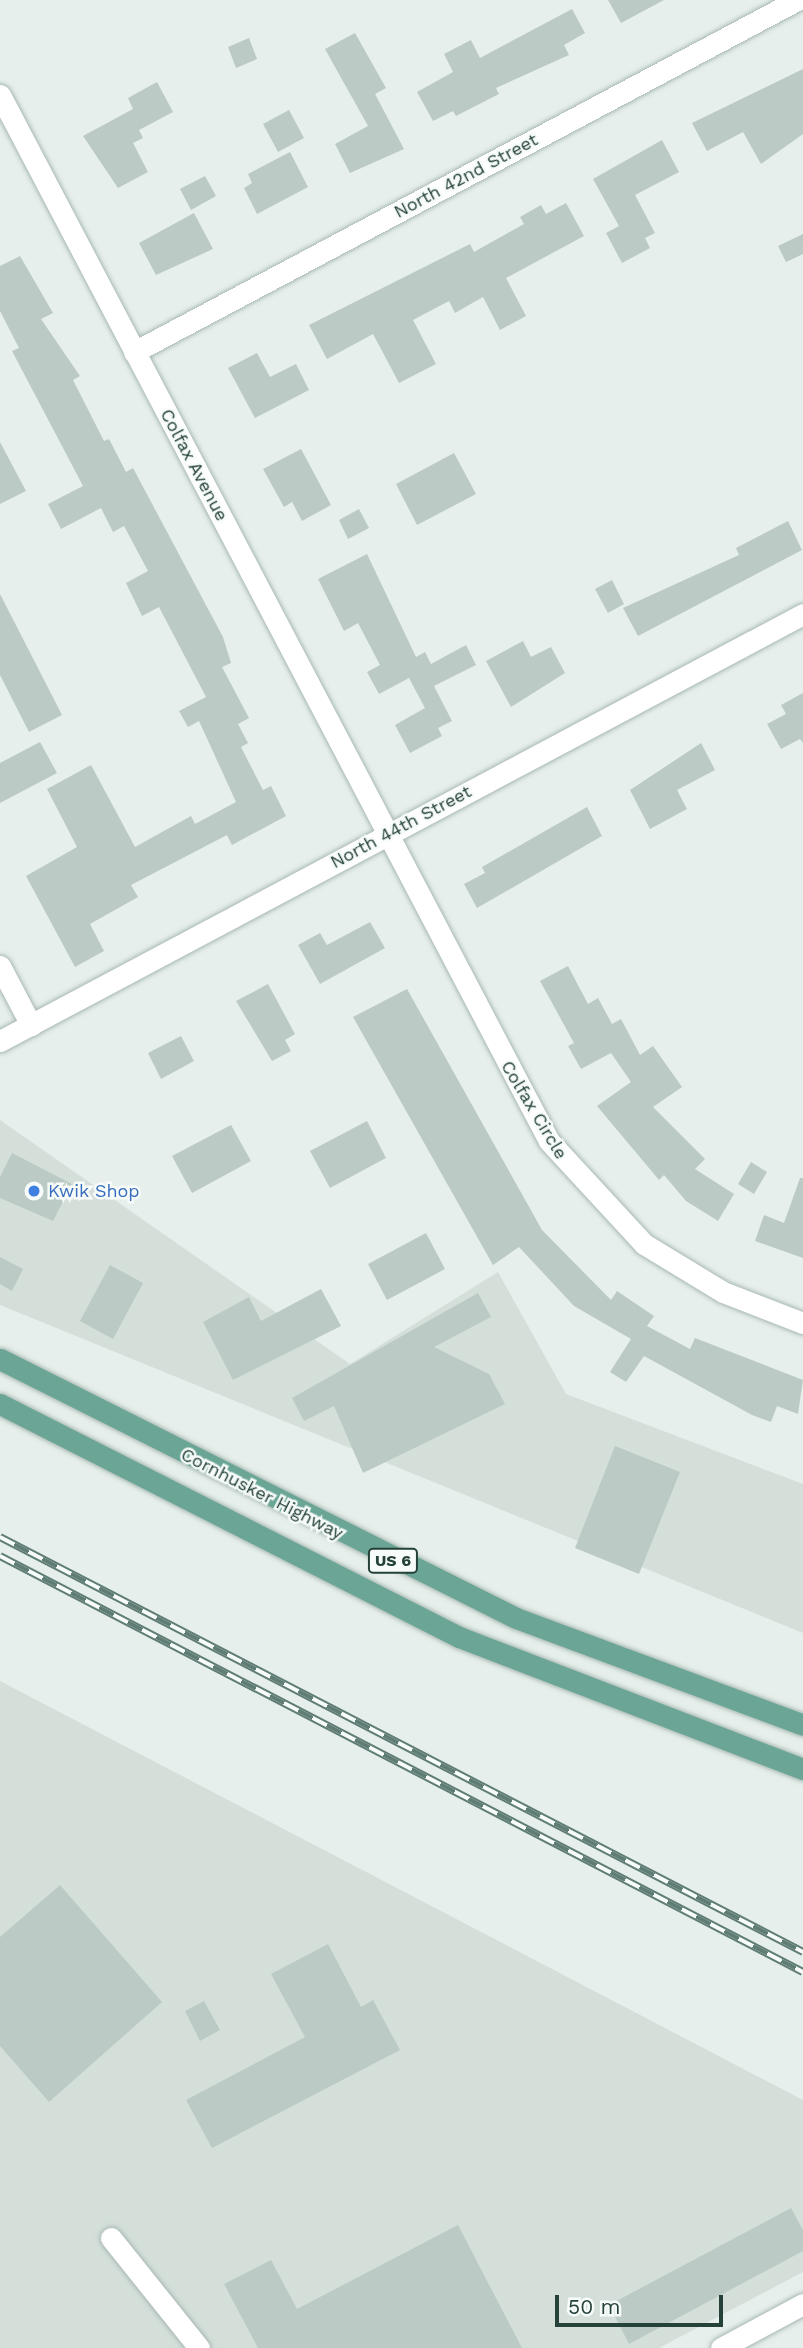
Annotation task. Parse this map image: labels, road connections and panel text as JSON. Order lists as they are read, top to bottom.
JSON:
{
  "streets": {
    "main road": ["Cornhusker Highway", "US 6"],
    "street": [
      "North 42nd Street",
      "Colfax Avenue",
      "North 44th Street",
      "Colfax Circle"
    ]
  },
  "crossings": [
    ["North 42nd Street", "Colfax Avenue"],
    ["Colfax Avenue", "North 44th Street"],
    ["Colfax Avenue", "Colfax Circle"],
    ["North 44th Street", "Colfax Circle"]
  ],
  "places": ["Kwik Shop"],
  "scale_bar": "50 m"
}
